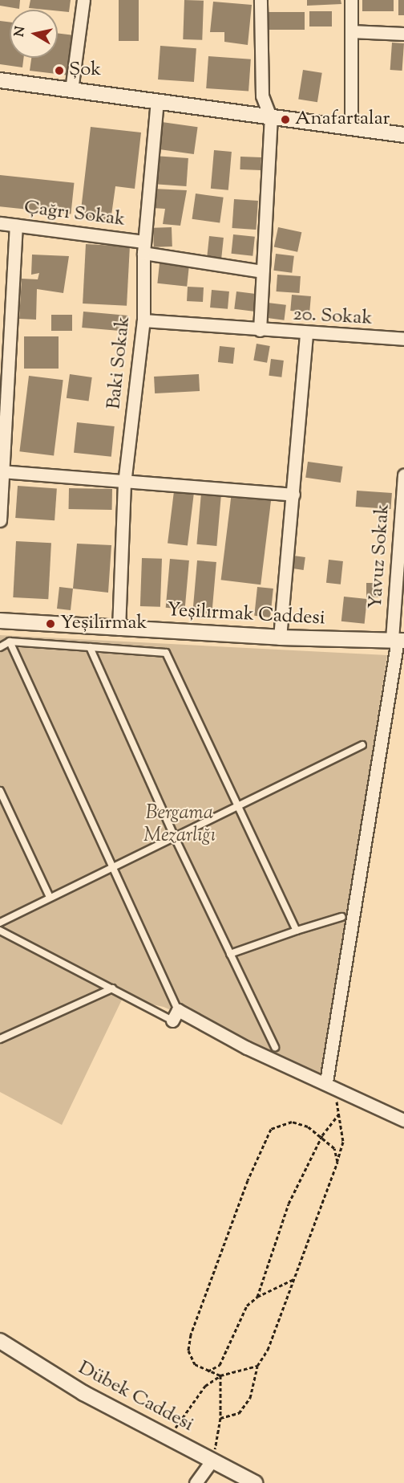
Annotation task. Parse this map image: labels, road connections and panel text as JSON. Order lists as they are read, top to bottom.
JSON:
{
  "streets": {
    "street": [
      "Çağrı Sokak",
      "20. Sokak",
      "Baki Sokak",
      "Yavuz Sokak",
      "Yeşilırmak Caddesi",
      "Dübek Caddesi"
    ]
  },
  "crossings": [
    ["Çağrı Sokak", "Baki Sokak"],
    ["20. Sokak", "Baki Sokak"],
    ["Baki Sokak", "Yeşilırmak Caddesi"],
    ["Yavuz Sokak", "Yeşilırmak Caddesi"]
  ],
  "parks": ["Bergama Mezarlığı"],
  "places": ["Şok", "Anafartalar", "Yeşilırmak"],
  "north": "left"
}
